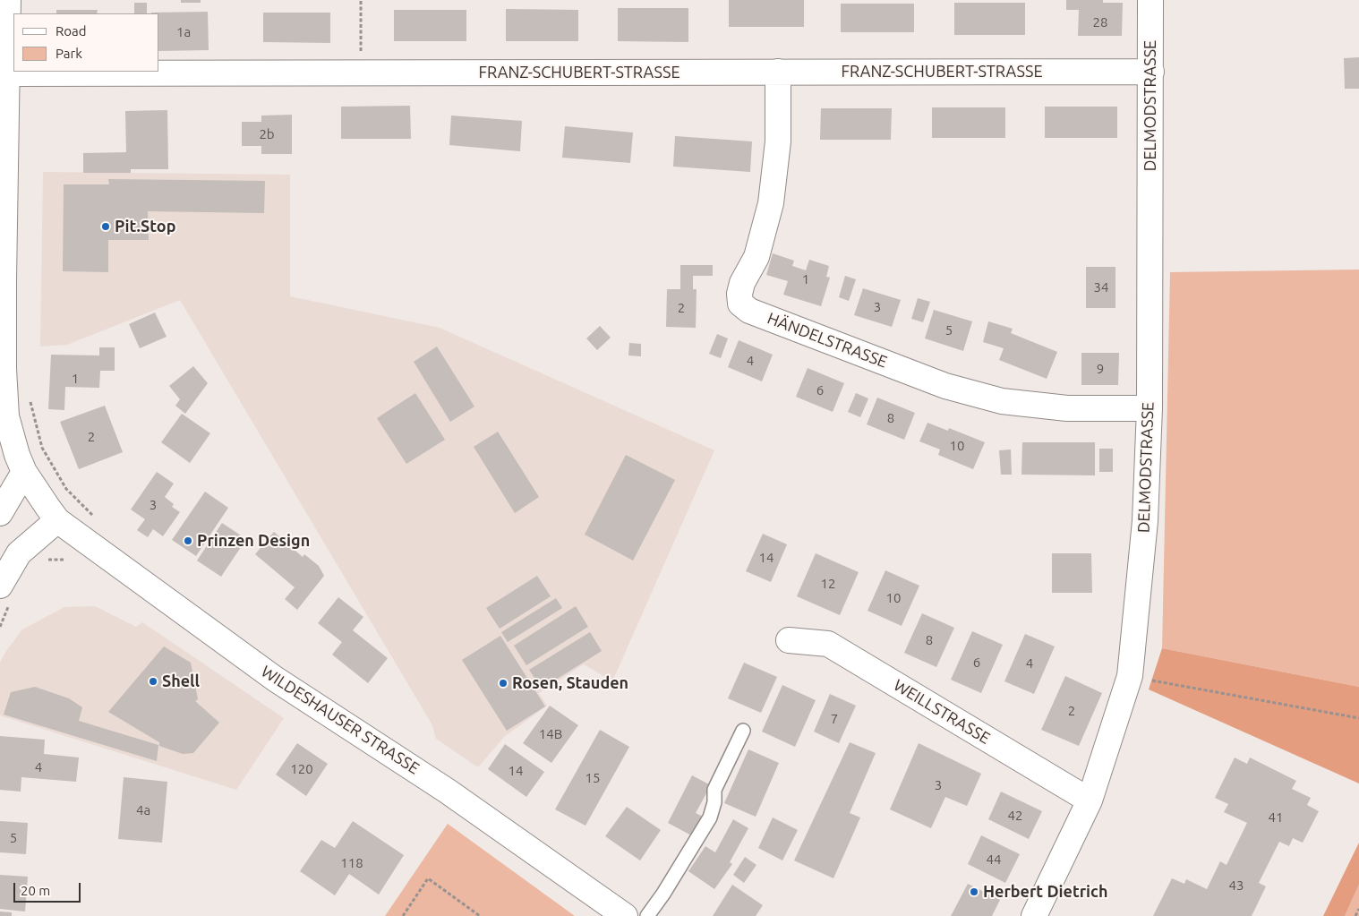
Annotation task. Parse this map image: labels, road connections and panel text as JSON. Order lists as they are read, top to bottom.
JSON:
{
  "streets": {
    "street": [
      "FRANZ-SCHUBERT-STRASSE",
      "DELMODSTRASSE",
      "HÄNDELSTRASSE",
      "WEILLSTRASSE",
      "WILDESHAUSER STRASSE"
    ]
  },
  "crossings": [
    ["FRANZ-SCHUBERT-STRASSE", "DELMODSTRASSE"],
    ["FRANZ-SCHUBERT-STRASSE", "HÄNDELSTRASSE"],
    ["FRANZ-SCHUBERT-STRASSE", "WILDESHAUSER STRASSE"],
    ["DELMODSTRASSE", "HÄNDELSTRASSE"],
    ["DELMODSTRASSE", "WEILLSTRASSE"]
  ],
  "places": [
    "Pit.Stop",
    "Prinzen Design",
    "Shell",
    "Rosen, Stauden",
    "Herbert Dietrich"
  ],
  "house_numbers": [
    "28",
    "1a",
    "2b",
    "1",
    "34",
    "3",
    "2",
    "5",
    "4",
    "9",
    "1",
    "6",
    "8",
    "2",
    "10",
    "3",
    "14",
    "12",
    "10",
    "8",
    "6",
    "4",
    "2",
    "7",
    "14B",
    "4",
    "120",
    "14",
    "15",
    "3",
    "4a",
    "42",
    "41",
    "5",
    "44",
    "118",
    "43"
  ],
  "legend": ["Road", "Park"],
  "scale_bar": "20 m"
}
